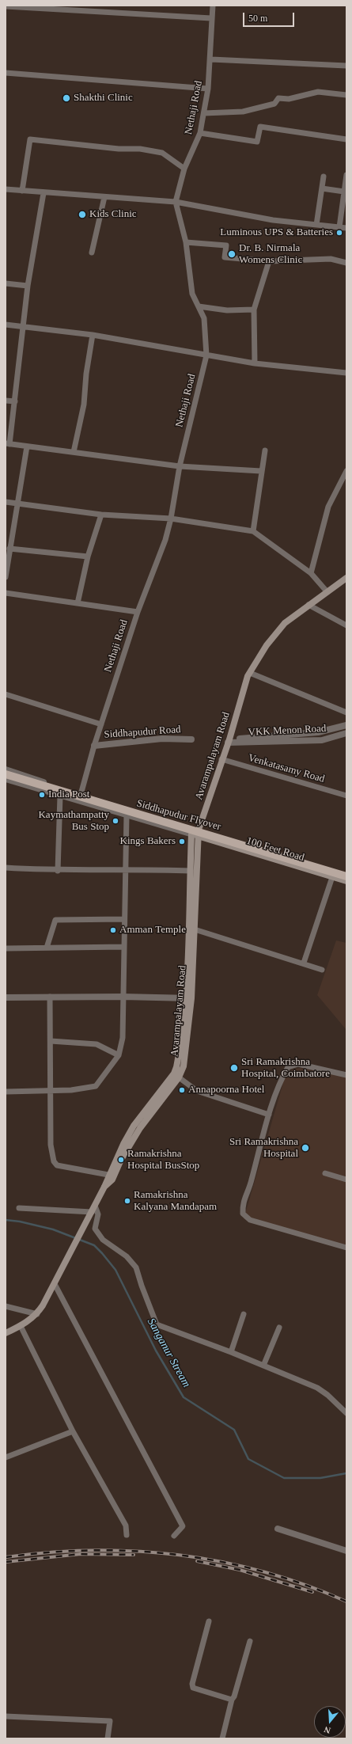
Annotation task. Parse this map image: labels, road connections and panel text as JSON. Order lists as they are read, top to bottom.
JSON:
{
  "streets": {
    "main road": ["Avarampalayam Road", "Siddhapudur Flyover", "100 Feet Road"],
    "street": [
      "Nethaji Road",
      "VKK Menon Road",
      "Siddhapudur Road",
      "Venkatasamy Road"
    ]
  },
  "crossings": [
    ["Nethaji Road", "Siddhapudur Road"],
    ["VKK Menon Road", "Avarampalayam Road"],
    ["Avarampalayam Road", "Venkatasamy Road"],
    ["Avarampalayam Road", "100 Feet Road"]
  ],
  "water": ["Sanganur Stream"],
  "places": [
    "Shakthi Clinic",
    "Kids Clinic",
    "Luminous UPS & Batteries",
    "Dr. B. Nirmala Womens Clinic",
    "India Post",
    "Kaymathampatty Bus Stop",
    "Kings Bakers",
    "Amman Temple",
    "Sri Ramakrishna Hospital, Coimbatore",
    "Annapoorna Hotel",
    "Sri Ramakrishna Hospital",
    "Ramakrishna Hospital BusStop",
    "Ramakrishna Kalyana Mandapam"
  ],
  "scale_bar": "50 m",
  "north": "bottom"
}
